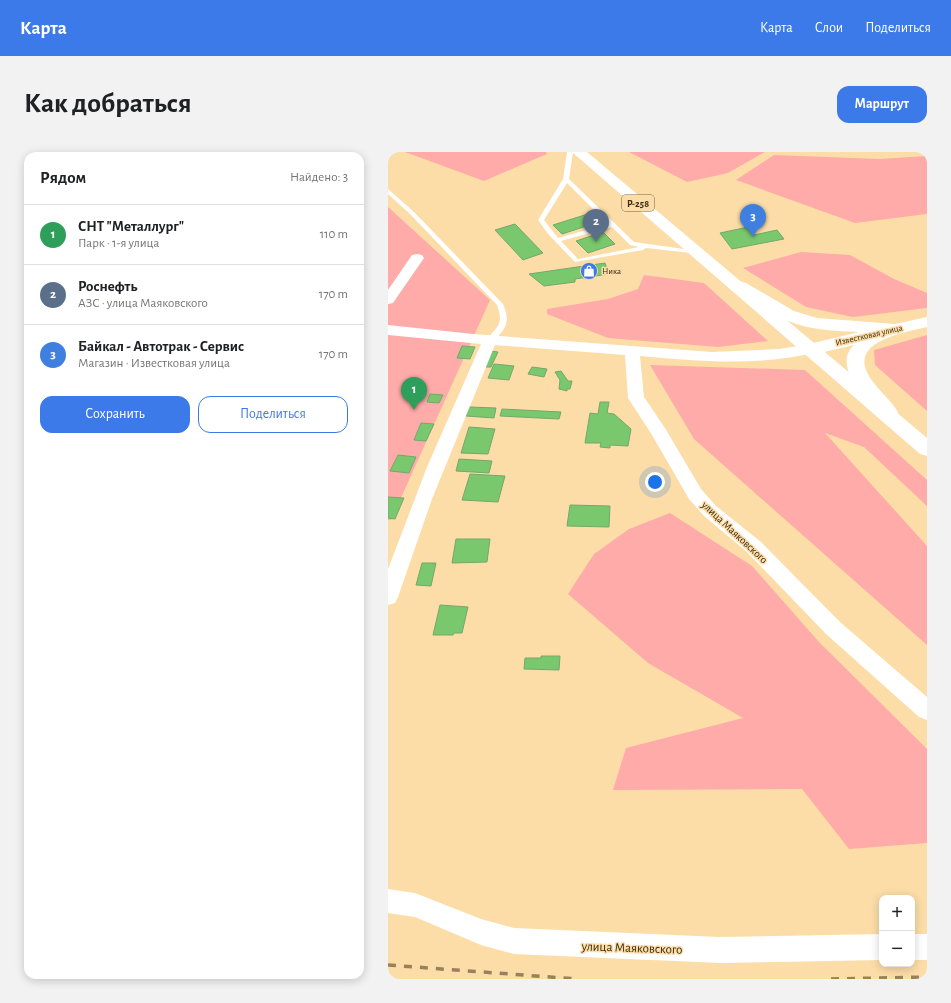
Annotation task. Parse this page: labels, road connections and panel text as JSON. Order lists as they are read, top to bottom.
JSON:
{
  "streets": {
    "main road": ["Р-258", "Известковая улица"],
    "street": ["улица Маяковского"]
  },
  "crossings": [
    ["Р-258", "Известковая улица"]
  ],
  "places": {
    "shop": ["Ника"]
  },
  "page": {
    "header": "Карта",
    "nav": ["Карта", "Слои", "Поделиться"],
    "buttons": [
      "Маршрут",
      ["Сохранить", "Поделиться"]
    ],
    "title": "Как добраться",
    "heading": ["Рядом", "Найдено: 3"],
    "list": [
      {
        "mark": "1",
        "name": "СНТ \"Металлург\"",
        "note": "Парк · 1-я улица",
        "value": "110 m"
      },
      {
        "mark": "2",
        "name": "Роснефть",
        "note": "АЗС · улица Маяковского",
        "value": "170 m"
      },
      {
        "mark": "3",
        "name": "Байкал - Автотрак - Сервис",
        "note": "Магазин · Известковая улица",
        "value": "170 m"
      }
    ],
    "pins": ["3", "2", "1"],
    "map_buttons": ["+", "−"]
  }
}
